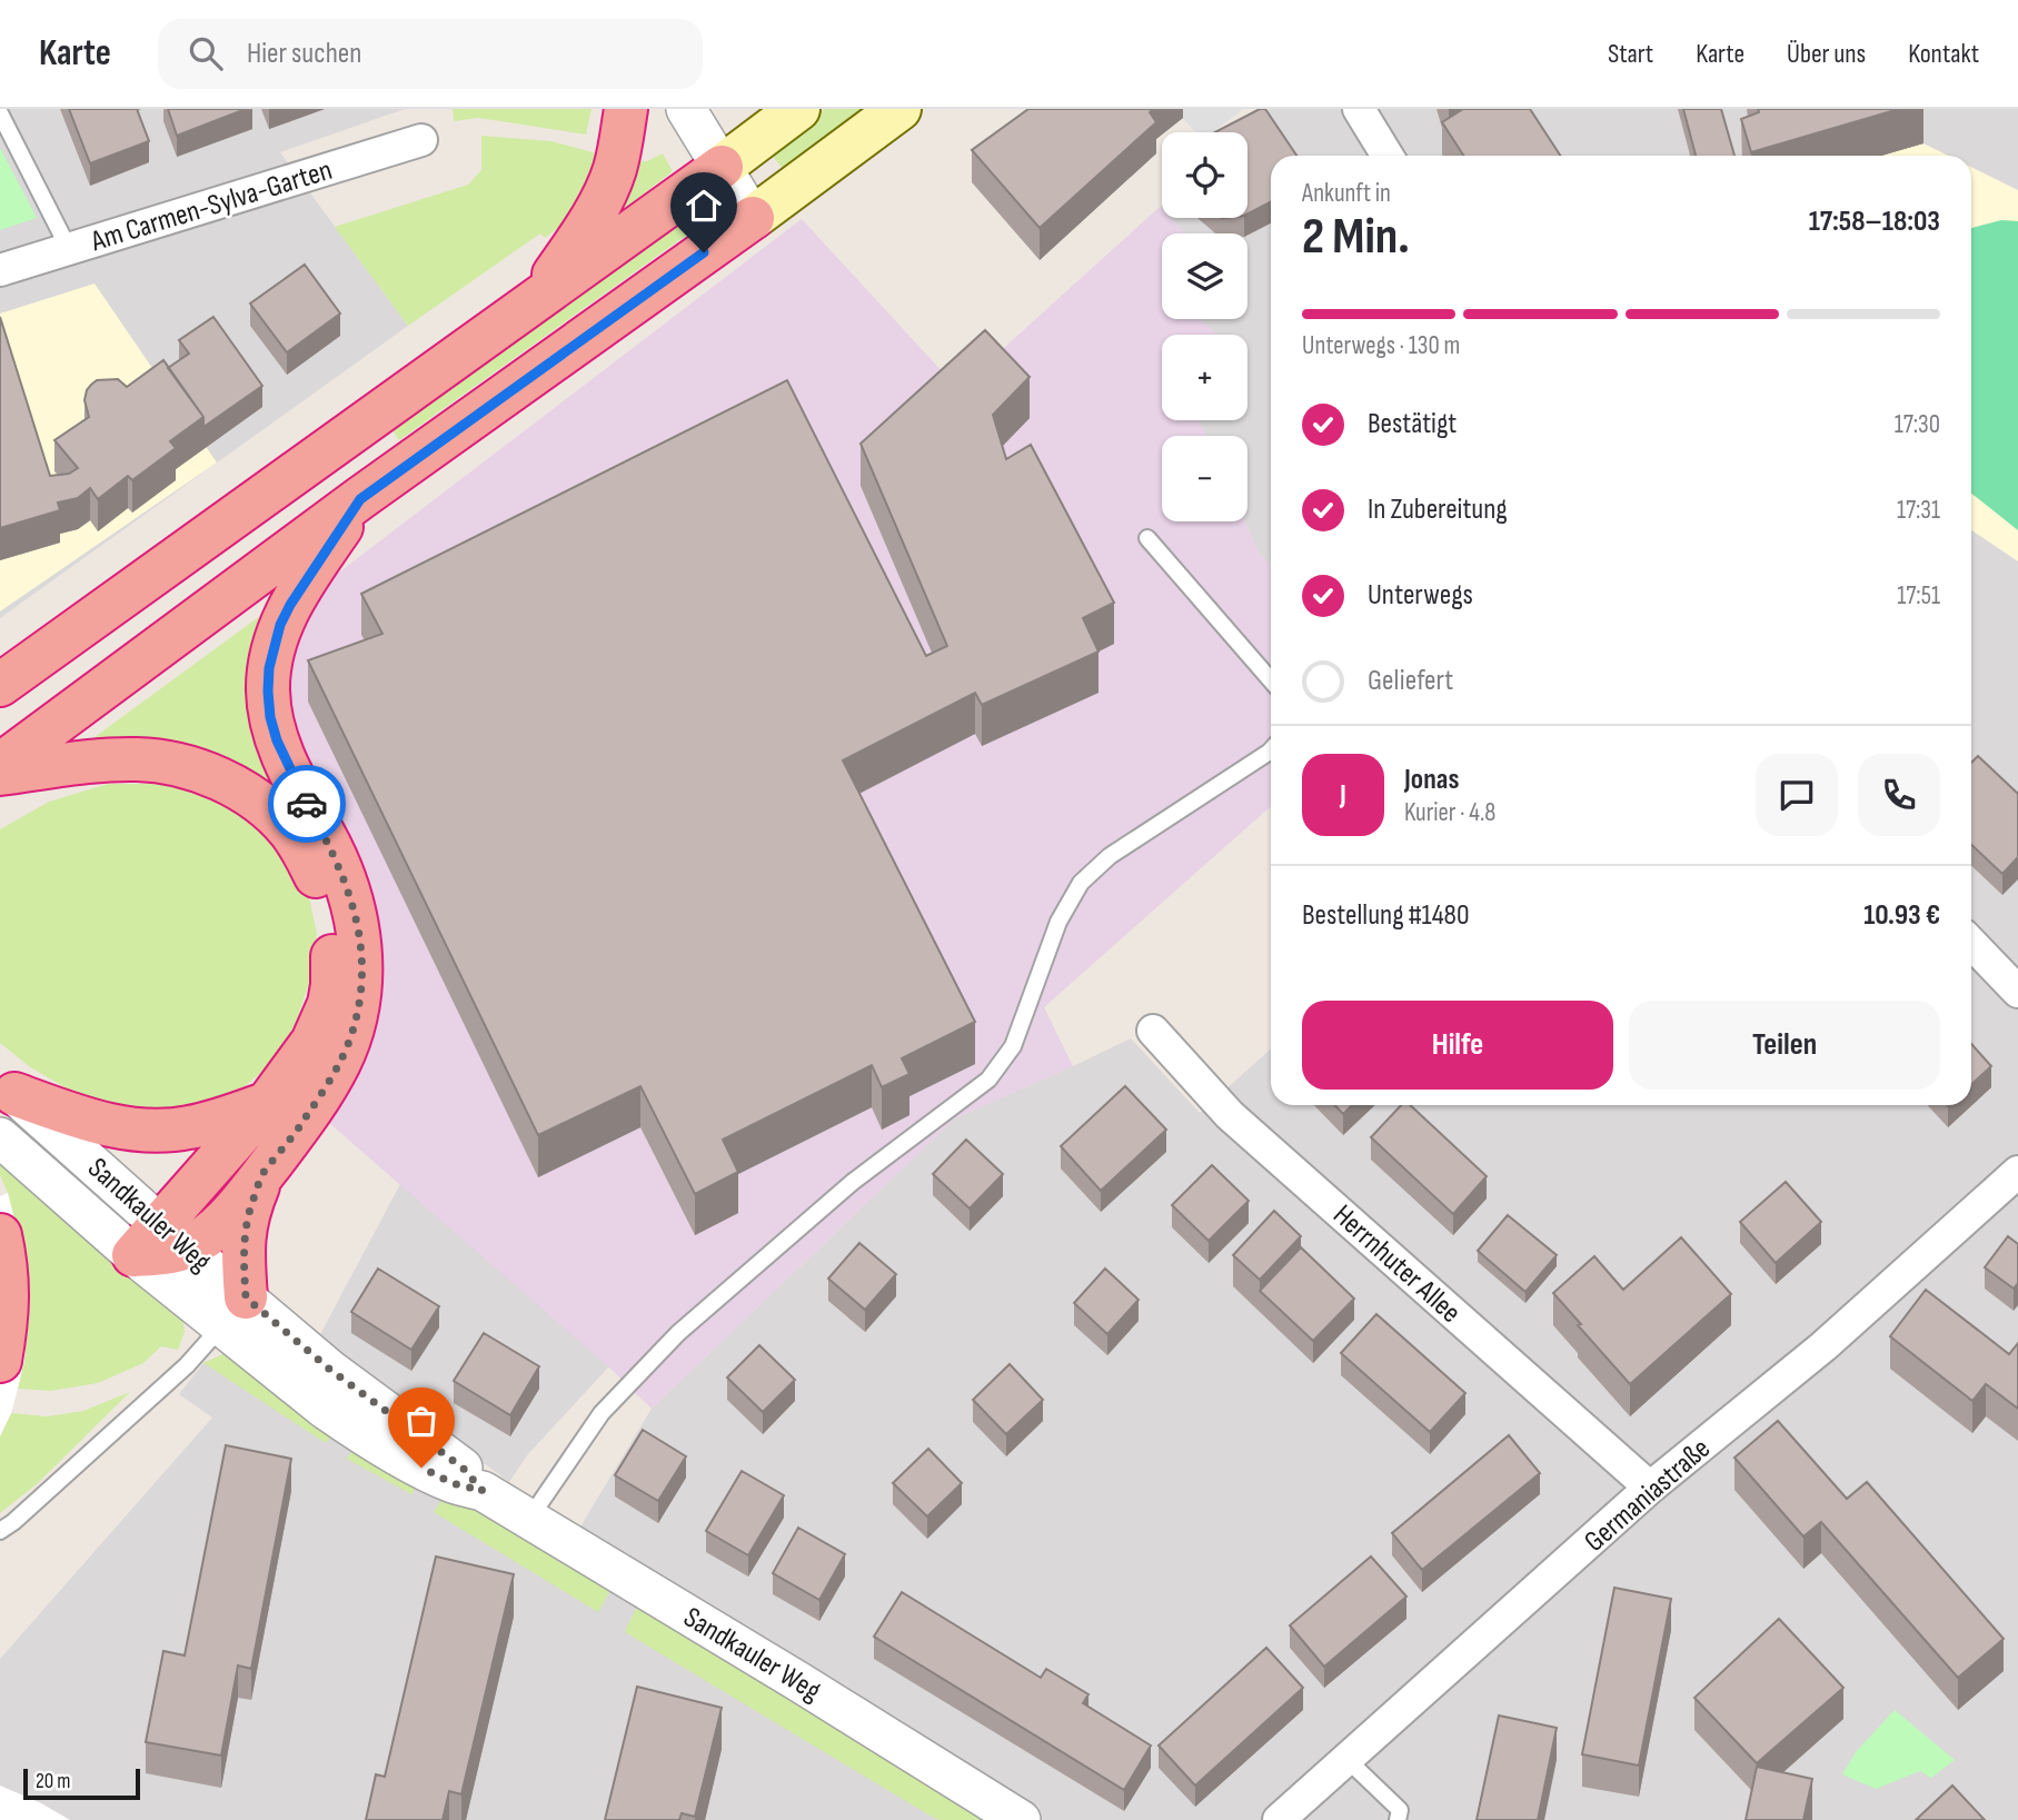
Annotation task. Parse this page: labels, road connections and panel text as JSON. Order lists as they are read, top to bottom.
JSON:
{
  "streets": {
    "street": [
      "Am Carmen-Sylva-Garten",
      "Sandkauler Weg",
      "Herrnhuter Allee",
      "Germaniastraße"
    ]
  },
  "crossings": [
    ["Herrnhuter Allee", "Germaniastraße"]
  ],
  "scale_bar": "20 m",
  "page": {
    "header": "Karte",
    "search": "Hier suchen",
    "nav": [
      "Start",
      "Karte",
      "Über uns",
      "Kontakt"
    ],
    "map_buttons": ["+", "−"],
    "heading": ["2 Min.", "Ankunft in", "17:58–18:03"],
    "panel": [
      "Jonas",
      "Kurier · 4.8",
      "Bestellung #1480",
      "10.93 €"
    ],
    "bar": "Unterwegs · 130 m",
    "list": [
      ["Bestätigt", "17:30"],
      ["In Zubereitung", "17:31"],
      ["Unterwegs", "17:51"],
      "Geliefert"
    ],
    "round": "J",
    "buttons": ["Hilfe", "Teilen"],
    "scale": "20 m"
  }
}
